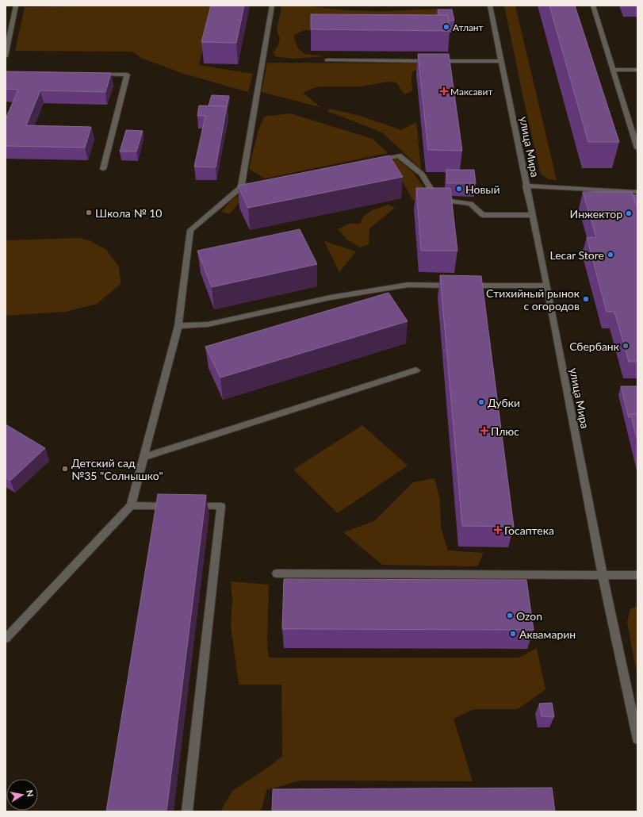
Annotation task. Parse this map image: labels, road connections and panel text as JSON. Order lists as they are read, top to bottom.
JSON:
{
  "streets": {
    "street": ["улица Мира"]
  },
  "places": {
    "other": [
      "Атлант",
      "Новый",
      "Школа № 10",
      "Инжектор",
      "Lecar Store",
      "Стихийный рынок с огородов",
      "Сбербанк",
      "Дубки",
      "Детский сад №35 \"Солнышко\"",
      "Ozon",
      "Аквамарин"
    ],
    "health": ["Максавит", "Плюс", "Госаптека"]
  },
  "north": "right"
}
